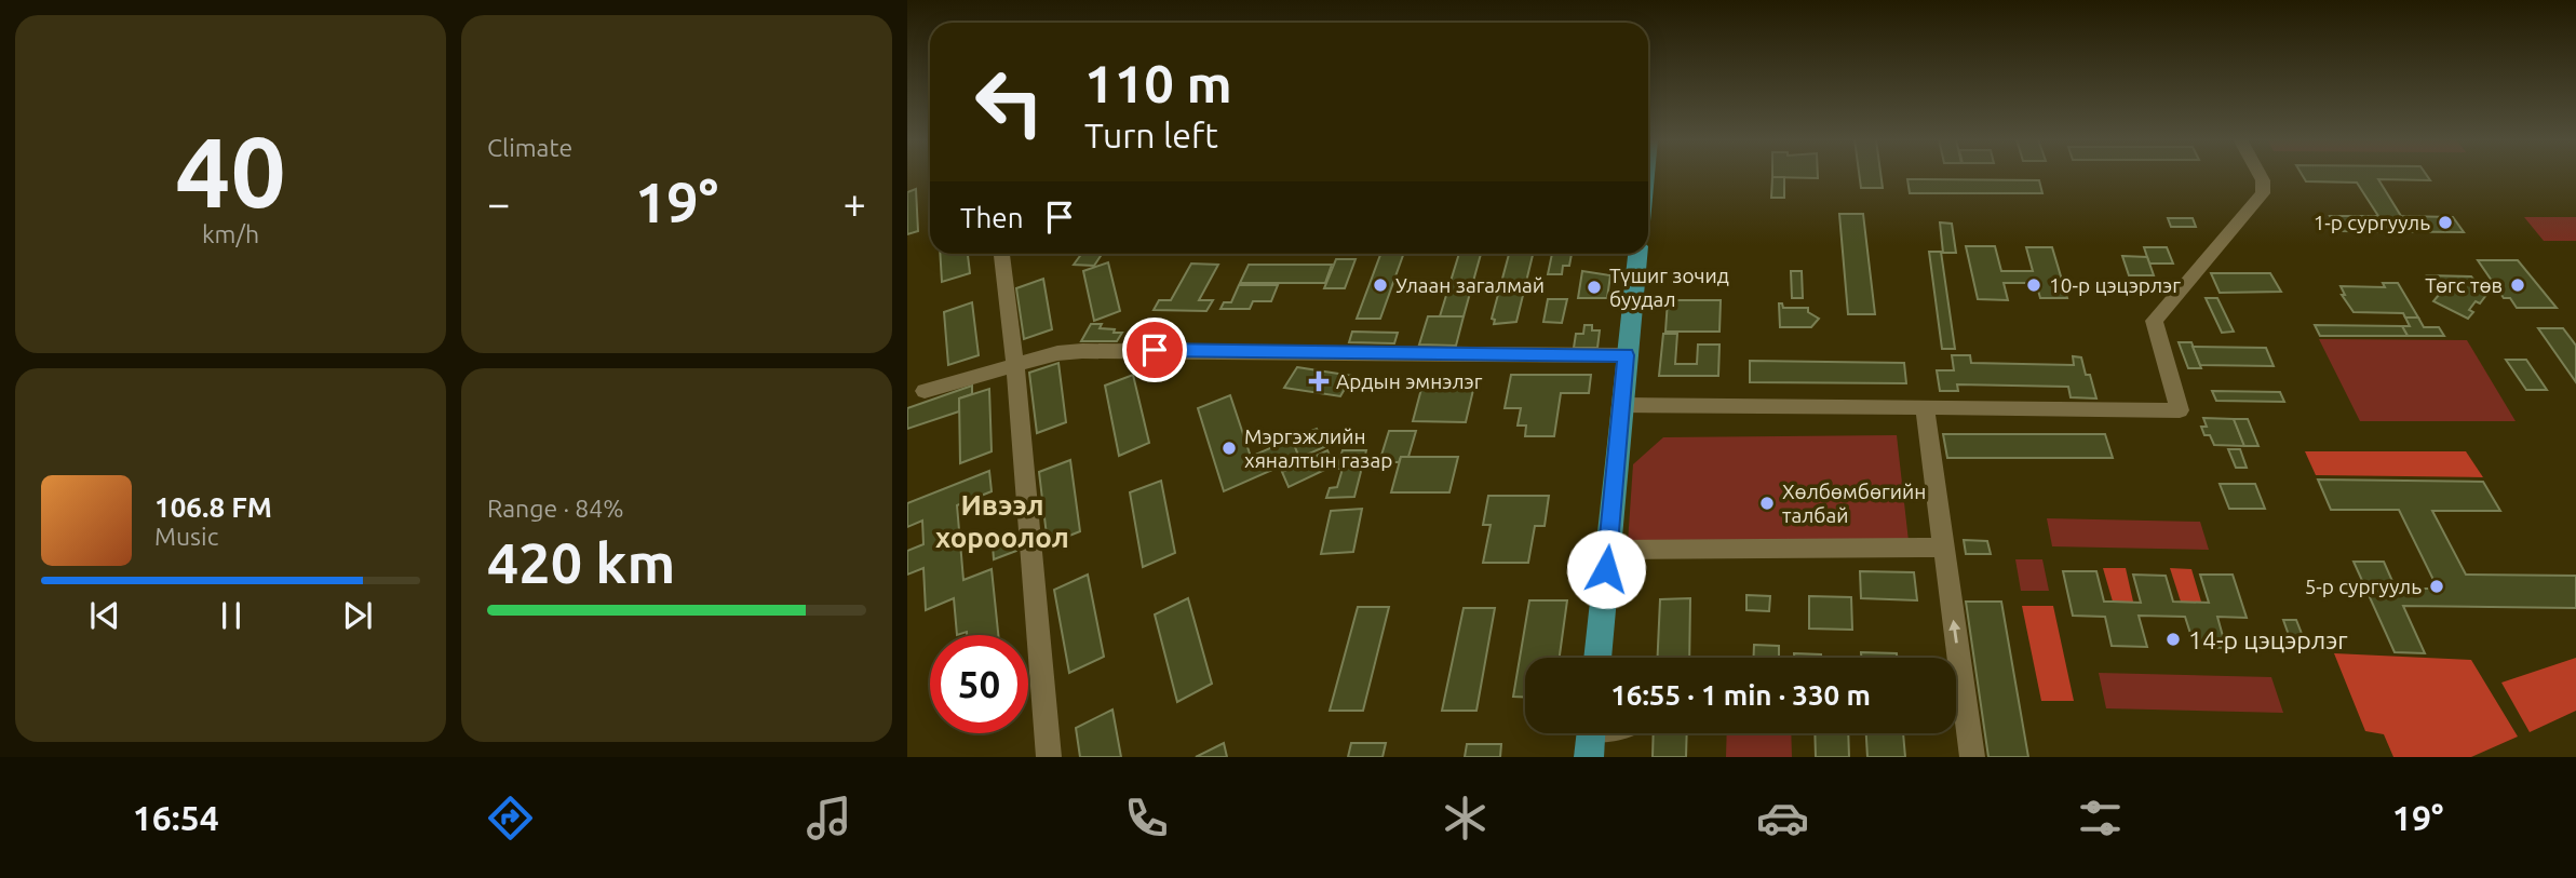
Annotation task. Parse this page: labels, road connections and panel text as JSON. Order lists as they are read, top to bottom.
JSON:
{
  "districts": ["Ивээл хороолол"],
  "places": {
    "other": [
      "1-р сургууль",
      "Улаан загалмай",
      "10-р цэцэрлэг",
      "Төгс төв",
      "Түшиг зочид буудал",
      "Мэргэжлийн хяналтын газар",
      "Хөлбөмбөгийн талбай",
      "5-р сургууль",
      "14-р цэцэрлэг"
    ],
    "health": ["Ардын эмнэлэг"]
  },
  "page": {
    "tile": [
      ["40", "km/h"],
      "Climate",
      ["Range · 84%", "420 km"]
    ],
    "turn": ["110 m", "Turn left"],
    "heat": ["−", "19°", "+"],
    "then": "Then",
    "song": ["106.8 FM", "Music"],
    "limit": "50",
    "trip": "16:55 · 1 min · 330 m",
    "tabs": ["16:54", "19°"]
  }
}
